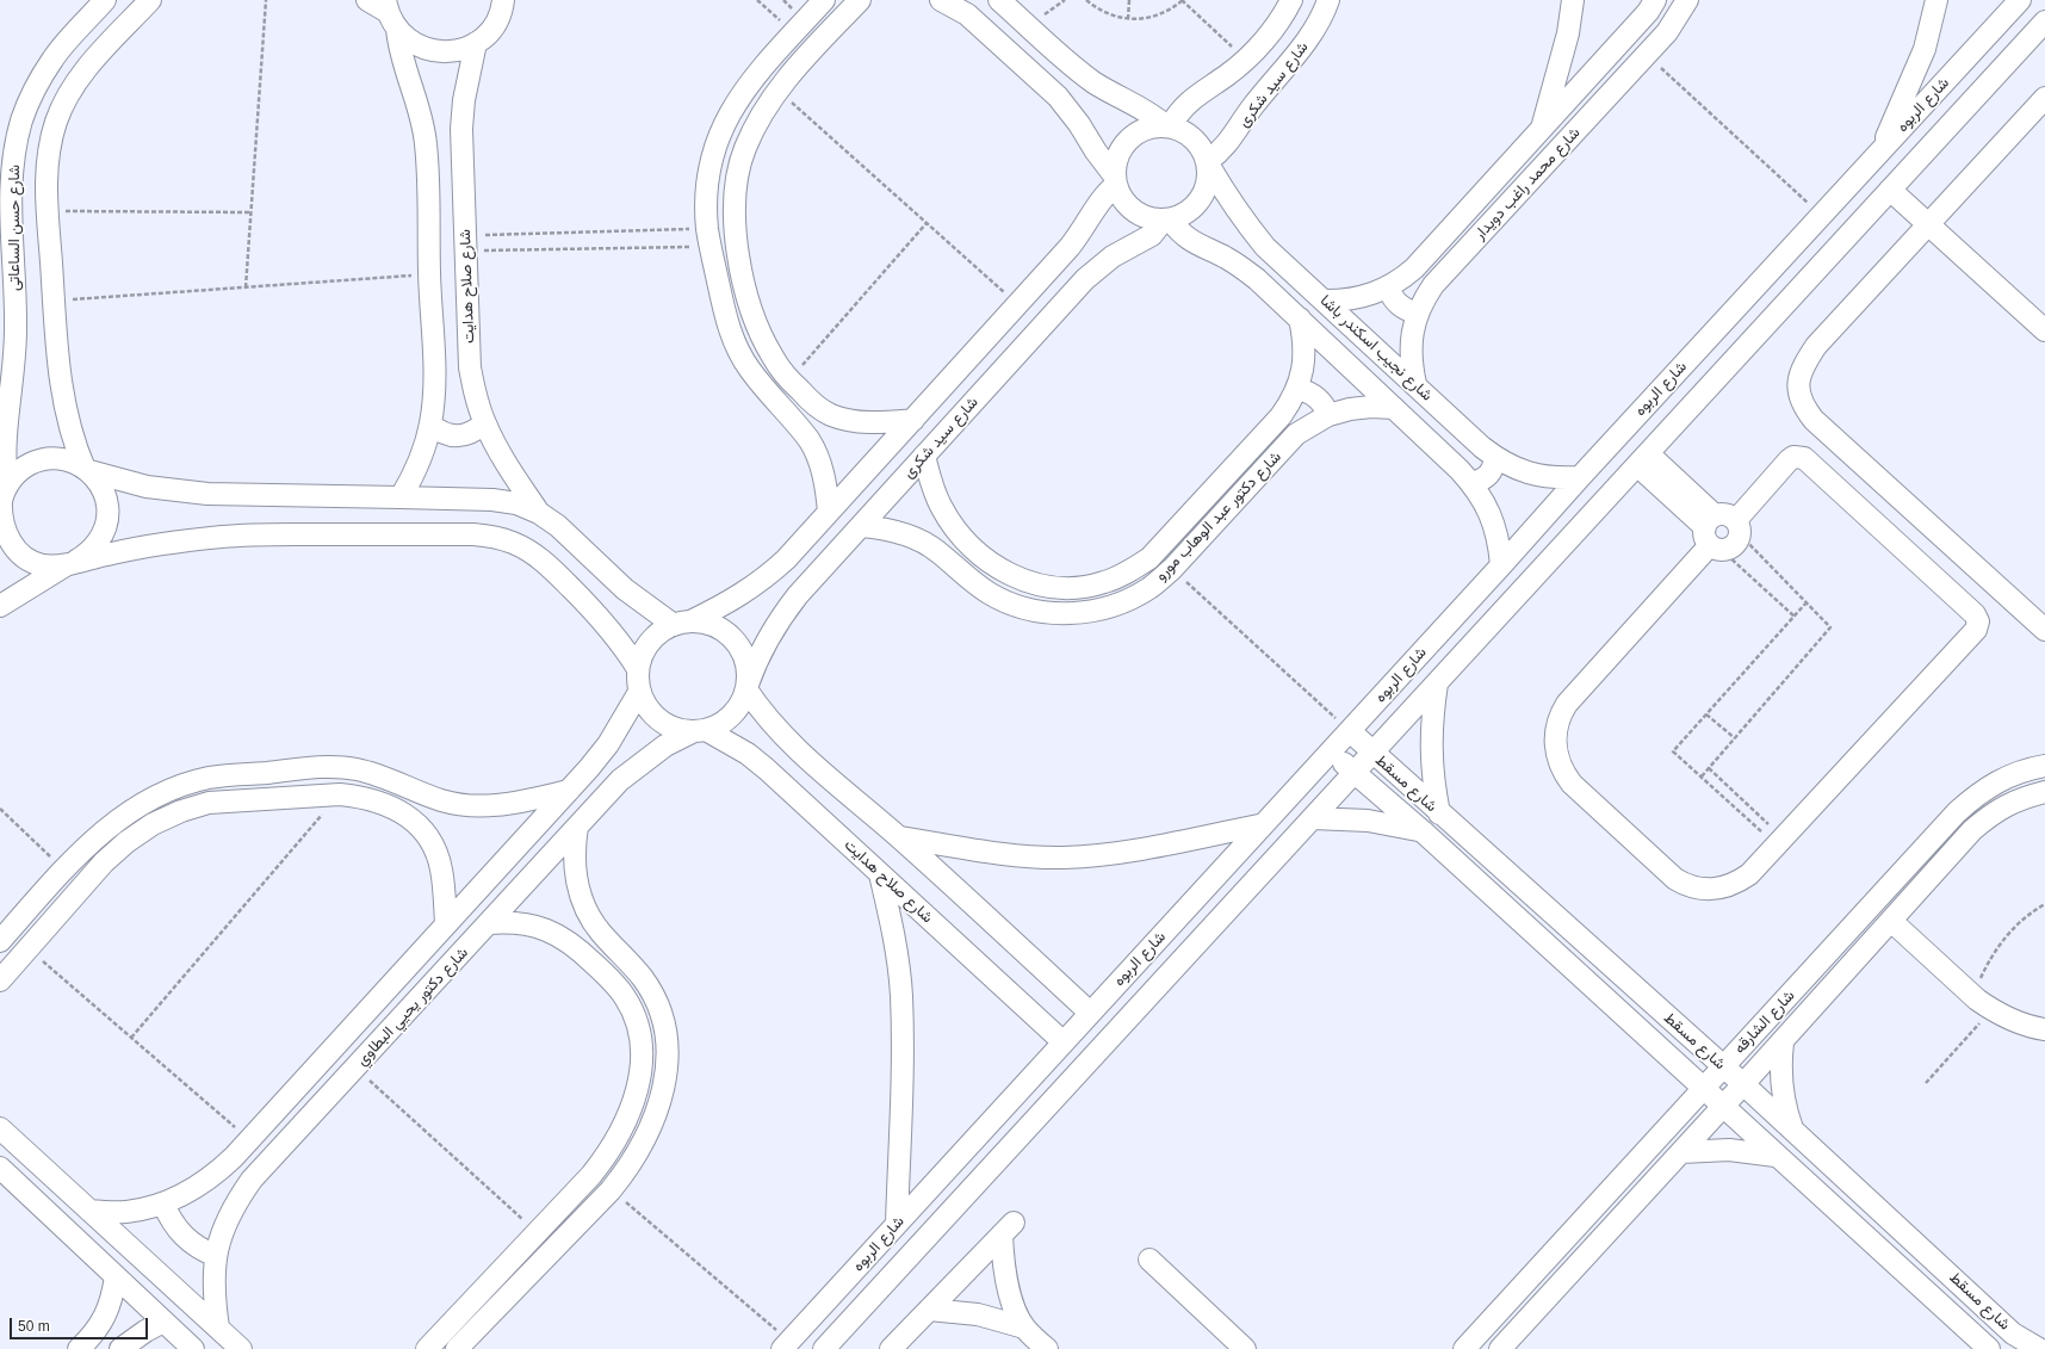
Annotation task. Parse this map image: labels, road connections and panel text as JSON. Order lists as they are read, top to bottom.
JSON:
{
  "streets": {
    "street": [
      "شارع سيد شكرى",
      "شارع الربوه",
      "شارع محمد راغب دويدار",
      "شارع حسن الساعاتى",
      "شارع صلاح هدايت",
      "شارع نجيب اسكندر باشا",
      "شارع دكتور عبد الوهاب مورو",
      "شارع مسقط",
      "شارع دكتور يحيي البطاوي",
      "شارع الشارقه"
    ]
  },
  "crossings": [
    ["شارع سيد شكرى", "شارع صلاح هدايت"],
    ["شارع سيد شكرى", "شارع نجيب اسكندر باشا"],
    ["شارع سيد شكرى", "شارع دكتور عبد الوهاب مورو"],
    ["شارع سيد شكرى", "شارع دكتور يحيي البطاوي"],
    ["شارع الربوه", "شارع صلاح هدايت"],
    ["شارع الربوه", "شارع نجيب اسكندر باشا"],
    ["شارع الربوه", "شارع مسقط"],
    ["شارع محمد راغب دويدار", "شارع نجيب اسكندر باشا"],
    ["شارع صلاح هدايت", "شارع دكتور يحيي البطاوي"],
    ["شارع نجيب اسكندر باشا", "شارع دكتور عبد الوهاب مورو"],
    ["شارع مسقط", "شارع الشارقه"]
  ],
  "scale_bar": "50 m"
}
